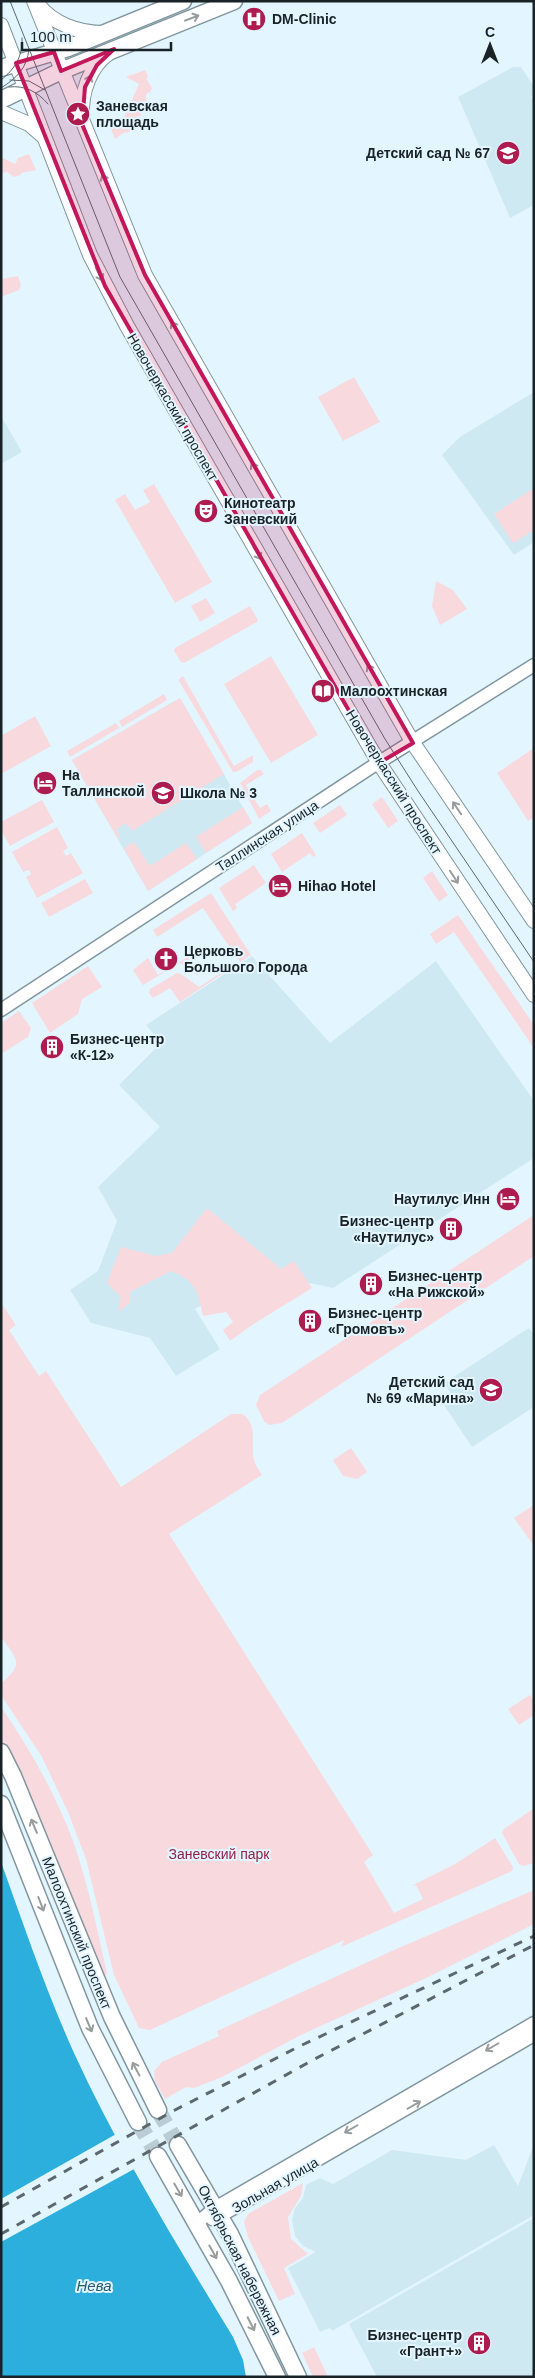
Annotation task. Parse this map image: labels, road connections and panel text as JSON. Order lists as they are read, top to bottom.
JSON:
{
  "streets": {
    "main road": ["Новочеркасский проспект", "Малоохтинский проспект", "Октябрьская набережная"],
    "street": ["Таллинская улица", "Зольная улица"]
  },
  "crossings": [
    ["Новочеркасский проспект", "Таллинская улица"],
    ["Зольная улица", "Октябрьская набережная"]
  ],
  "water": ["Нева"],
  "parks": ["Заневский парк"],
  "places": {
    "hospital": ["DM-Clinic"],
    "place": ["Заневская площадь"],
    "school or university": ["Детский сад № 67", "Школа № 3", "Детский сад № 69 «Марина»"],
    "theatre": ["Кинотеатр Заневский"],
    "library": ["Малоохтинская"],
    "hotel": ["На Таллинской", "Hihao Hotel", "Наутилус Инн"],
    "church": ["Церковь Большого Города"],
    "building": [
      "Бизнес-центр «К-12»",
      "Бизнес-центр «Наутилус»",
      "Бизнес-центр «На Рижской»",
      "Бизнес-центр «Громовъ»",
      "Бизнес-центр «Грант+»"
    ]
  },
  "scale_bar": "100 m",
  "north": "top"
}
